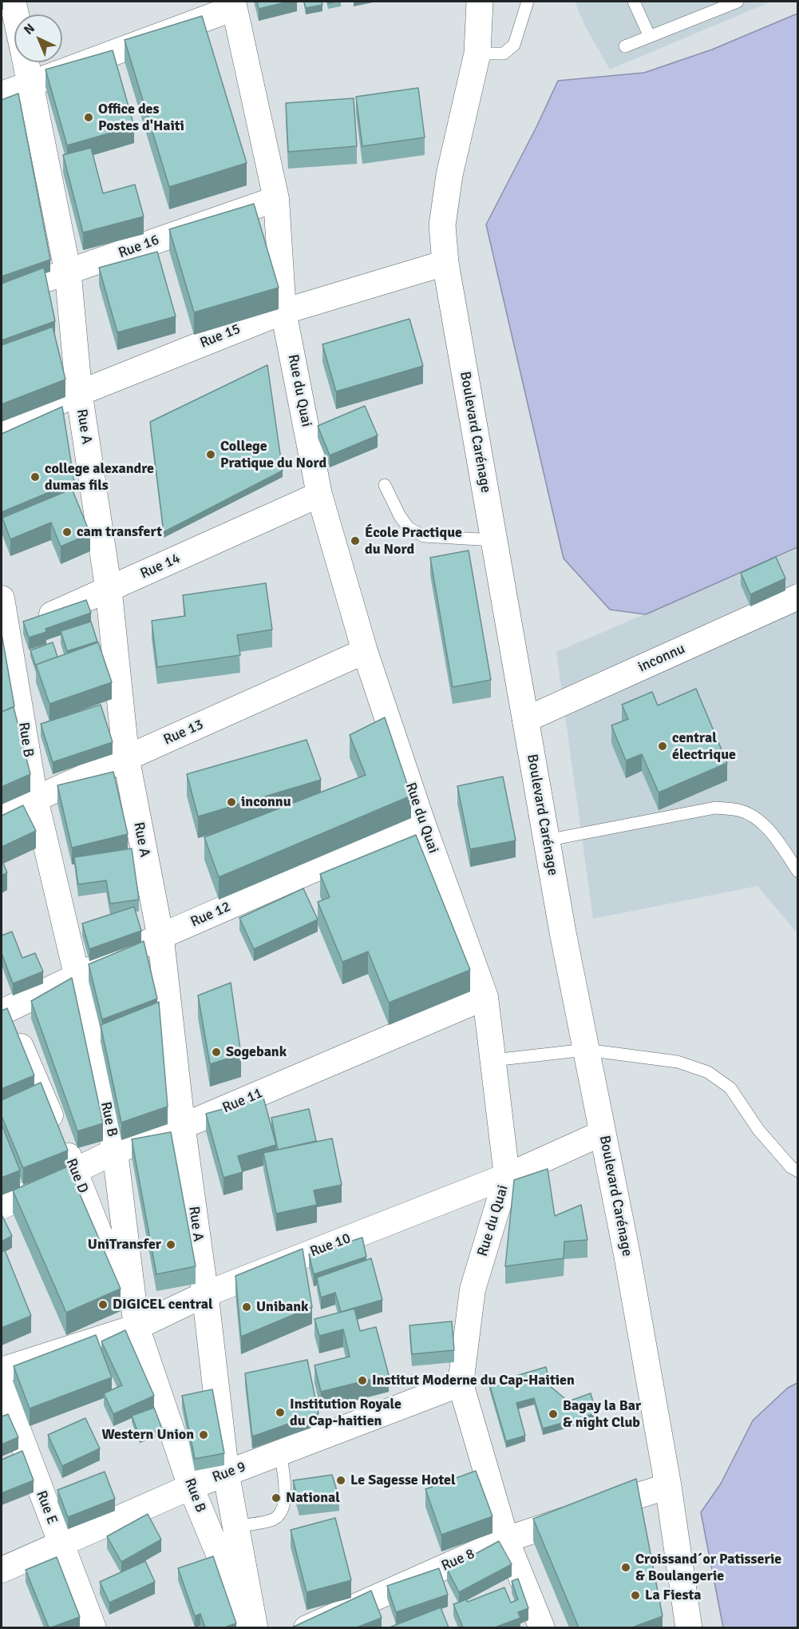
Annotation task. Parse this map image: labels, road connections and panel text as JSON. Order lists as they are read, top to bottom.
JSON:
{
  "streets": {
    "street": [
      "Rue 16",
      "Rue 15",
      "Rue du Quai",
      "Rue A",
      "Boulevard Carénage",
      "Rue 14",
      "inconnu",
      "Rue 13",
      "Rue B",
      "Rue 12",
      "Rue 11",
      "Rue D",
      "Rue 10",
      "Rue 9",
      "Rue E",
      "Rue 8"
    ]
  },
  "crossings": [
    ["Rue 16", "Rue du Quai"],
    ["Rue 16", "Rue A"],
    ["Rue 15", "Rue du Quai"],
    ["Rue 15", "Rue A"],
    ["Rue 15", "Boulevard Carénage"],
    ["Rue du Quai", "Rue 14"],
    ["Rue du Quai", "Rue 13"],
    ["Rue du Quai", "Rue 12"],
    ["Rue du Quai", "Rue 11"],
    ["Rue du Quai", "Rue 10"],
    ["Rue du Quai", "Rue 9"],
    ["Rue du Quai", "Rue 8"],
    ["Rue A", "Rue 14"],
    ["Rue A", "Rue 13"],
    ["Rue A", "Rue 12"],
    ["Rue A", "Rue 11"],
    ["Rue A", "Rue 10"],
    ["Rue A", "Rue 9"],
    ["Boulevard Carénage", "inconnu"],
    ["Boulevard Carénage", "Rue 10"],
    ["Boulevard Carénage", "Rue 8"],
    ["Rue 14", "Rue B"],
    ["Rue 13", "Rue B"],
    ["Rue B", "Rue 12"],
    ["Rue B", "Rue 11"],
    ["Rue B", "Rue D"],
    ["Rue B", "Rue 10"],
    ["Rue B", "Rue 9"],
    ["Rue 12", "Rue D"],
    ["Rue 11", "Rue D"],
    ["Rue D", "Rue 10"],
    ["Rue 9", "Rue E"]
  ],
  "places": [
    "Office des Postes d'Haiti",
    "College Pratique du Nord",
    "college alexandre dumas fils",
    "cam transfert",
    "École Practique du Nord",
    "central électrique",
    "inconnu",
    "Sogebank",
    "UniTransfer",
    "DIGICEL central",
    "Unibank",
    "Institut Moderne du Cap-Haitien",
    "Institution Royale du Cap-haitien",
    "Bagay la Bar & night Club",
    "Western Union",
    "Le Sagesse Hotel",
    "National",
    "Croissand´or Patisserie & Boulangerie",
    "La Fiesta"
  ],
  "north": "top left"
}
